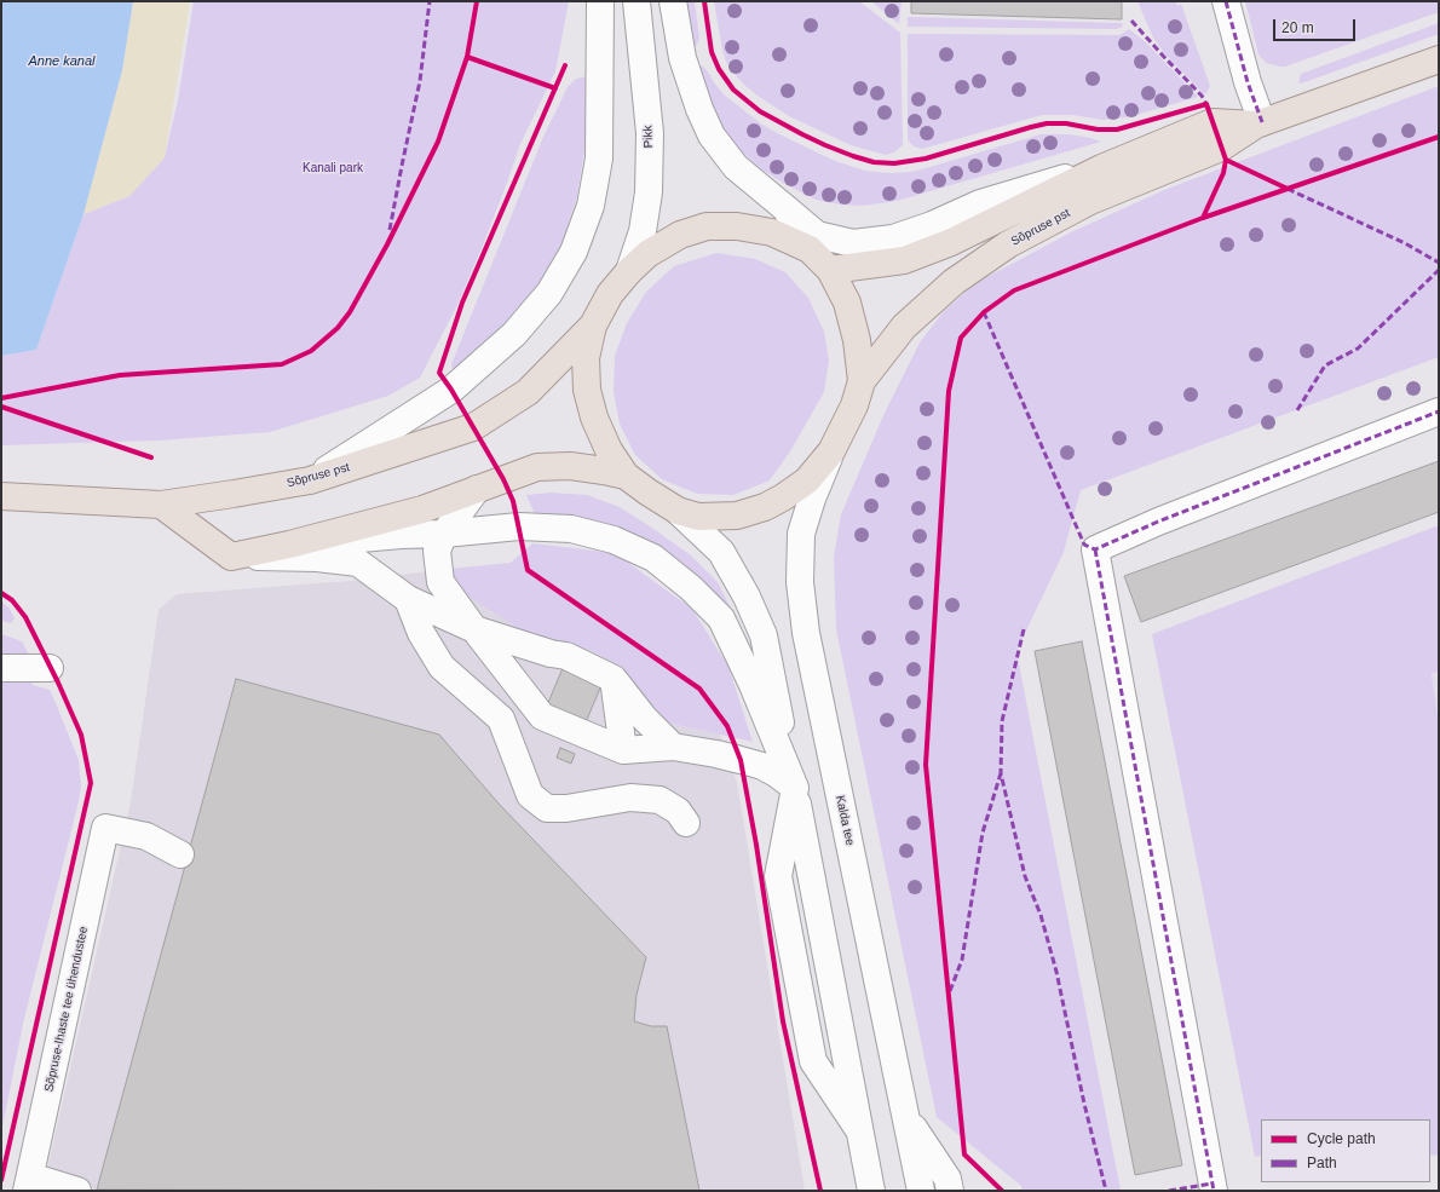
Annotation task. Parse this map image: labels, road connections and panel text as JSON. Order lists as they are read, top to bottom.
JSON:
{
  "streets": {
    "main road": ["Sõpruse pst"],
    "street": ["Pikk", "Kalda tee", "Sõpruse-Ihaste tee ühendustee"]
  },
  "water": ["Anne kanal"],
  "parks": ["Kanali park"],
  "legend": ["Cycle path", "Path"],
  "scale_bar": "20 m"
}
